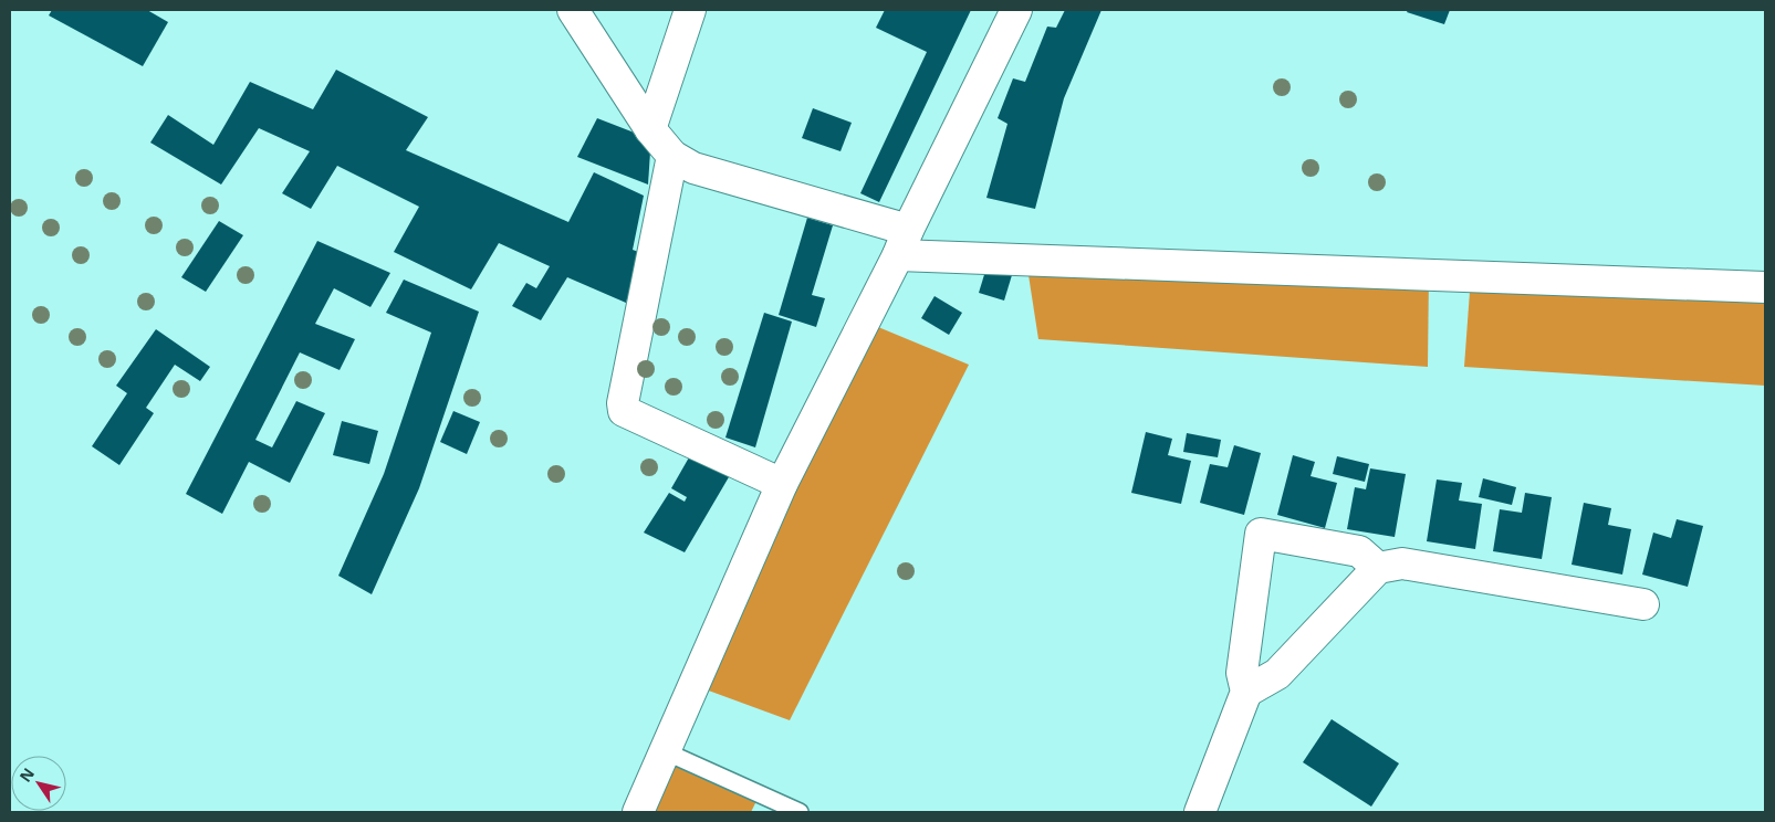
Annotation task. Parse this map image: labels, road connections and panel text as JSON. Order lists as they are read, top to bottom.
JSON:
{
  "north": "top left"
}
